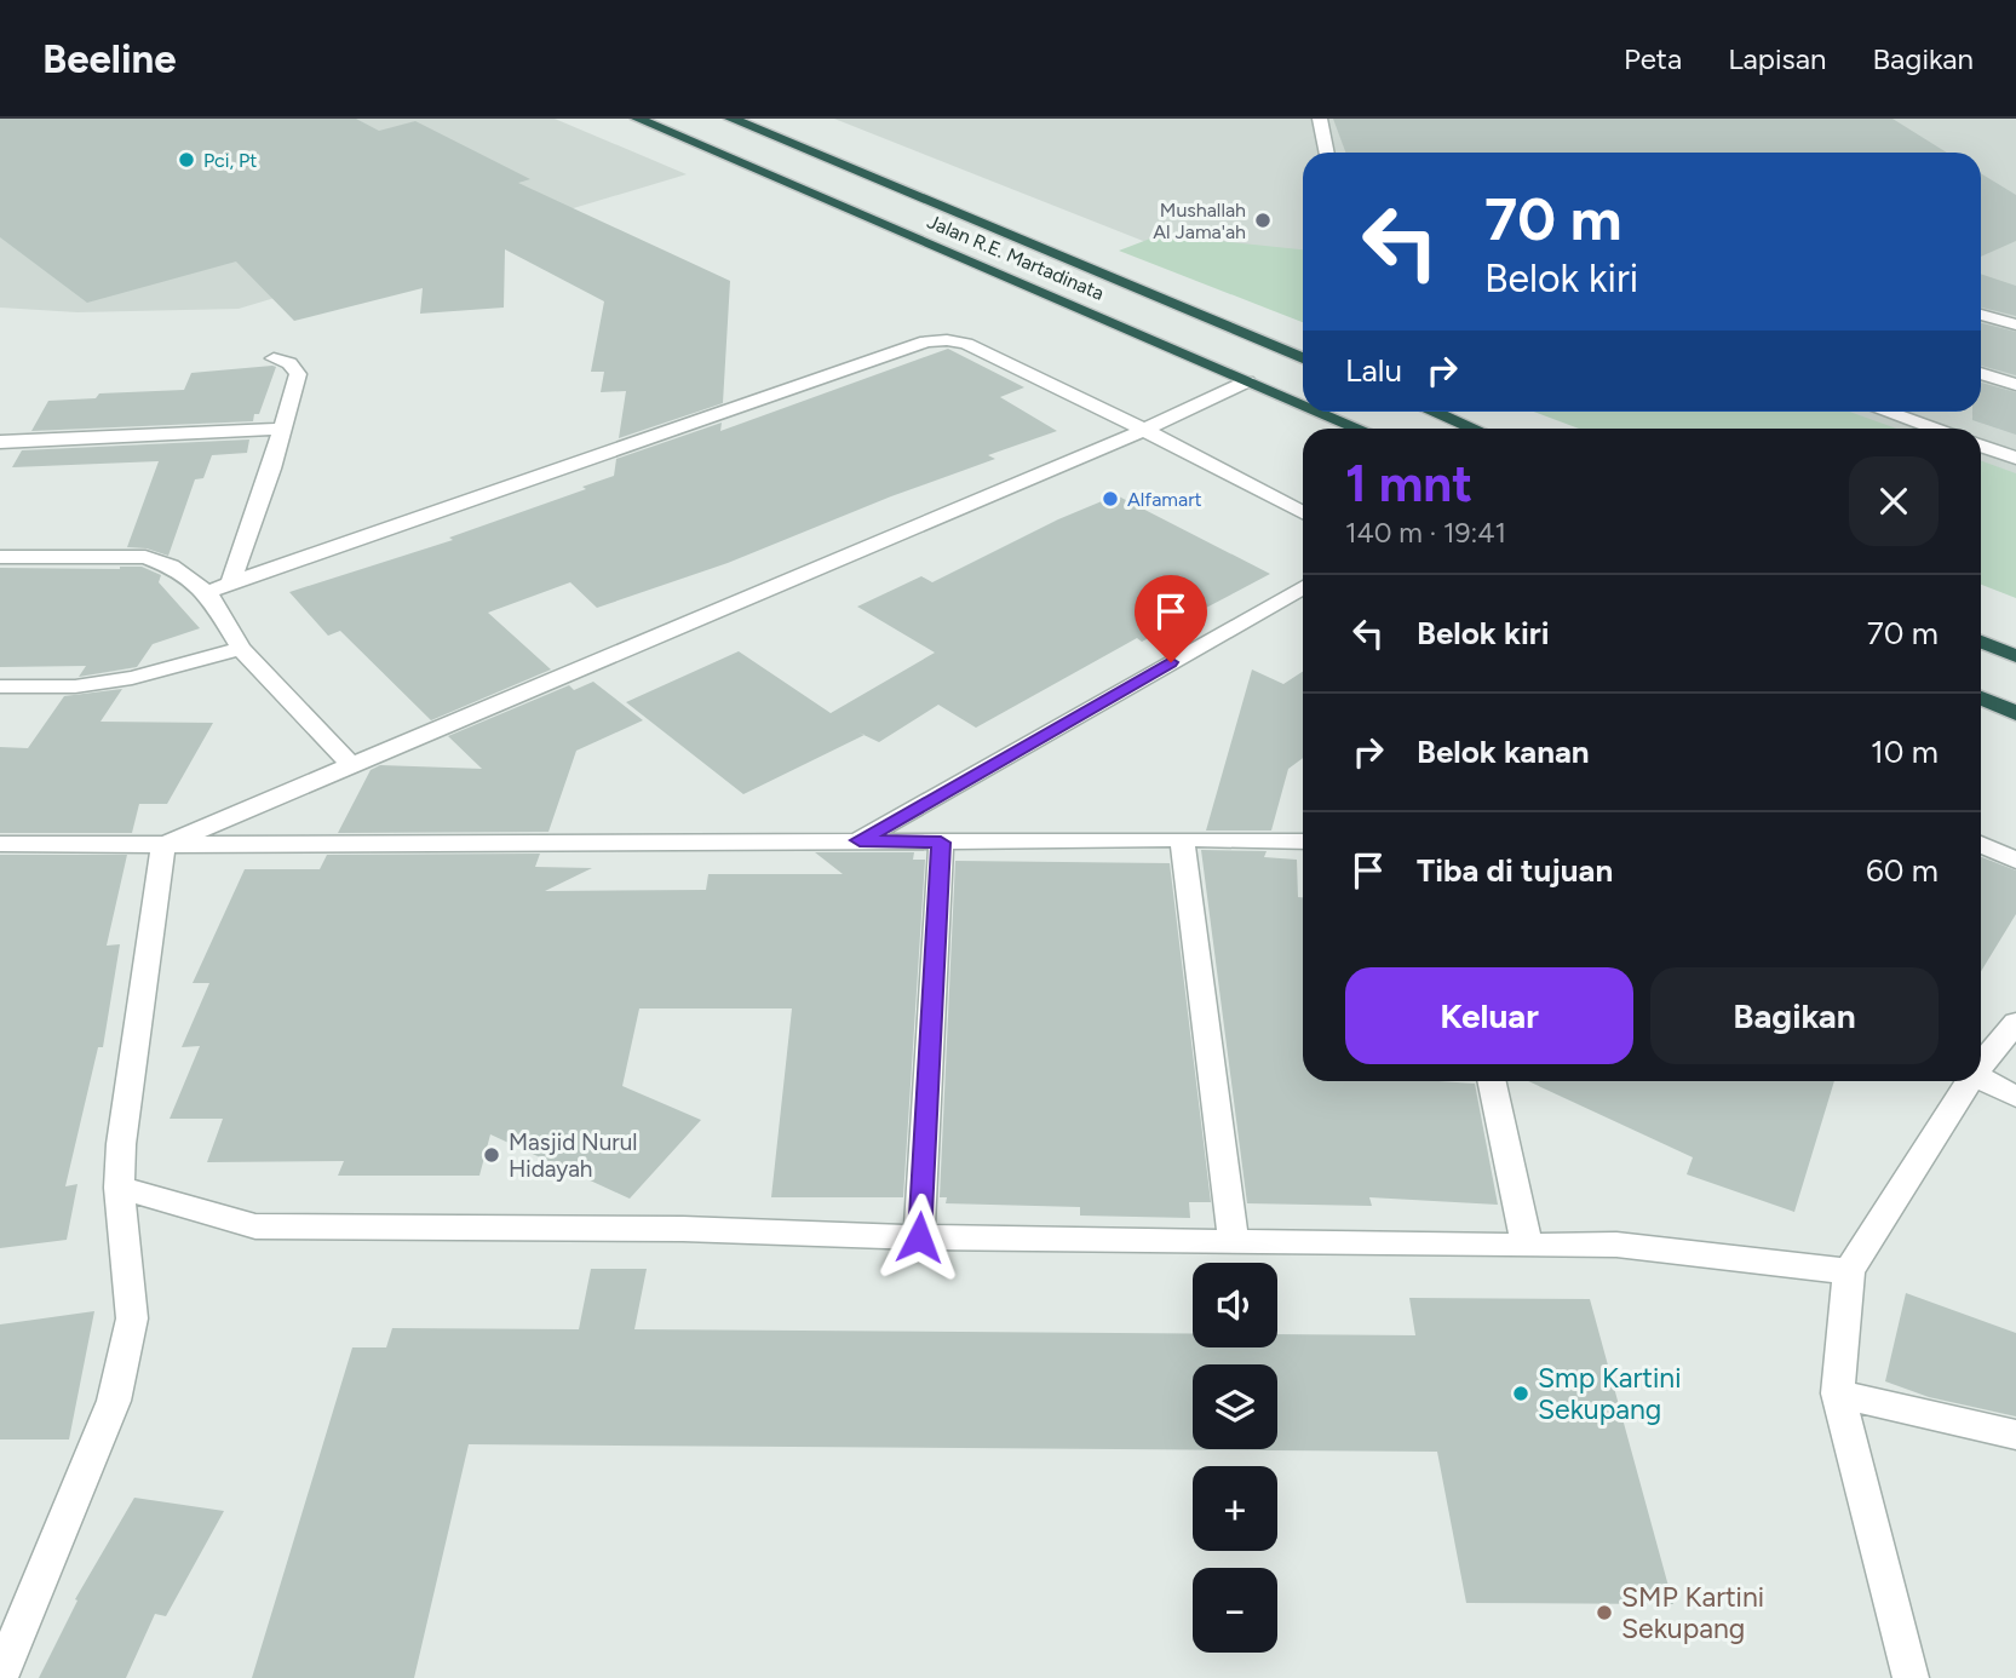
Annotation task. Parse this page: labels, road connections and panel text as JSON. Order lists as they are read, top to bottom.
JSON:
{
  "streets": {
    "highway": ["Jalan R.E. Martadinata"]
  },
  "places": [
    "Pci, Pt",
    "Mushallah Al Jama'ah",
    "Alfamart",
    "Masjid Nurul Hidayah",
    "Smp Kartini Sekupang",
    "SMP Kartini Sekupang"
  ],
  "page": {
    "header": "Beeline",
    "nav": ["Peta", "Lapisan", "Bagikan"],
    "turn": ["70 m", "Belok kiri"],
    "then": "Lalu",
    "heading": ["1 mnt", "140 m · 19:41"],
    "list": [
      {
        "name": "Belok kiri",
        "value": "70 m"
      },
      {
        "name": "Belok kanan",
        "value": "10 m"
      },
      {
        "name": "Tiba di tujuan",
        "value": "60 m"
      }
    ],
    "buttons": ["Keluar", "Bagikan"],
    "map_buttons": ["+", "−"]
  }
}
